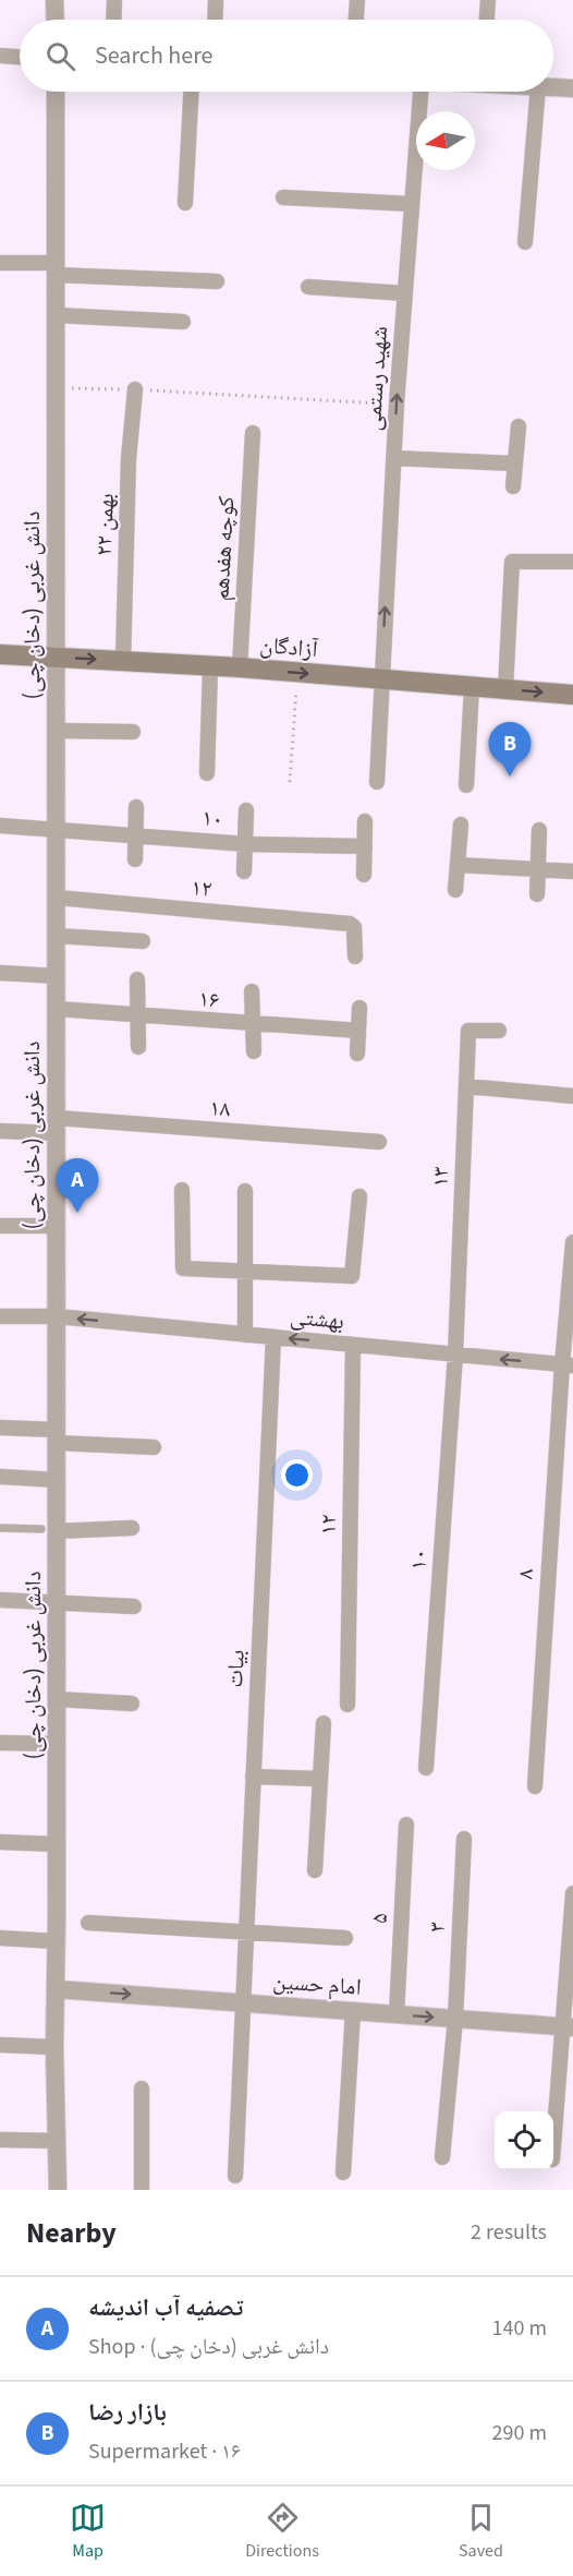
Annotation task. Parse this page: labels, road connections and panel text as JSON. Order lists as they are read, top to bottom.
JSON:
{
  "streets": {
    "main road": ["آزادگان"],
    "street": [
      "شهید رستمی",
      "۲۲ بهمن",
      "کوچه هفدهم",
      "دانش غربی (دخان چی)",
      "۱۰",
      "۱۲",
      "۱۶",
      "۱۸",
      "۱۳",
      "بهشتی",
      "۸",
      "بیات",
      "۵",
      "۳",
      "امام حسین"
    ]
  },
  "crossings": [
    ["شهید رستمی", "آزادگان"],
    ["۲۲ بهمن", "آزادگان"],
    ["کوچه هفدهم", "آزادگان"],
    ["دانش غربی (دخان چی)", "آزادگان"],
    ["دانش غربی (دخان چی)", "۱۰"],
    ["دانش غربی (دخان چی)", "۱۲"],
    ["دانش غربی (دخان چی)", "۱۶"],
    ["دانش غربی (دخان چی)", "۱۸"],
    ["دانش غربی (دخان چی)", "بهشتی"],
    ["دانش غربی (دخان چی)", "امام حسین"],
    ["۱۰", "۱۳"],
    ["۱۰", "بهشتی"],
    ["۱۲", "بهشتی"],
    ["۱۳", "بهشتی"],
    ["بهشتی", "۸"],
    ["بهشتی", "بیات"],
    ["بیات", "امام حسین"],
    ["۵", "امام حسین"],
    ["۳", "امام حسین"]
  ],
  "one_way": ["شهید رستمی", "آزادگان", "بهشتی"],
  "north": "left",
  "page": {
    "search": "Search here",
    "pins": ["B", "A"],
    "heading": ["Nearby", "2 results"],
    "list": [
      {
        "mark": "A",
        "name": "تصفیه آب اندیشه",
        "note": "Shop · دانش غربی (دخان چی)",
        "value": "140 m"
      },
      {
        "mark": "B",
        "name": "بازار رضا",
        "note": "Supermarket · ۱۶",
        "value": "290 m"
      }
    ],
    "nav": ["Map", "Directions", "Saved"]
  }
}
